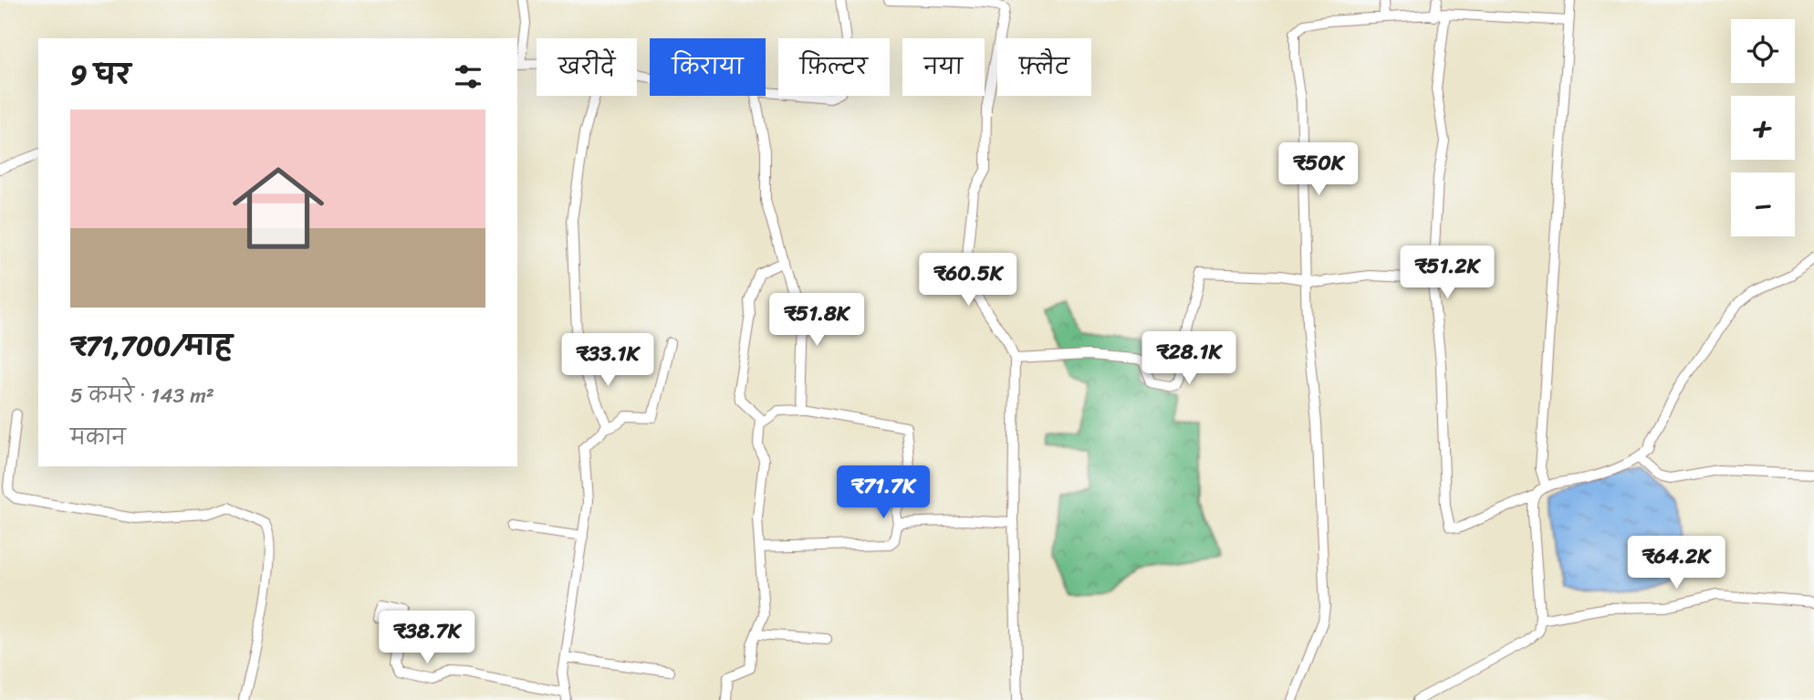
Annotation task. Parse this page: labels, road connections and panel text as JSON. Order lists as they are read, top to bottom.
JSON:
{
  "page": {
    "map_buttons": ["+", "−"],
    "chip": [
      "खरीदें",
      "किराया",
      "फ़िल्टर",
      "नया",
      "फ़्लैट"
    ],
    "heading": "9 घर",
    "list": [
      {
        "name": "₹71,700/माह",
        "note": "5 कमरे · 143 m² · मकान"
      }
    ],
    "price": [
      "₹50K",
      "₹51.2K",
      "₹60.5K",
      "₹51.8K",
      "₹28.1K",
      "₹33.1K",
      "₹71.7K",
      "₹64.2K",
      "₹38.7K"
    ]
  }
}
